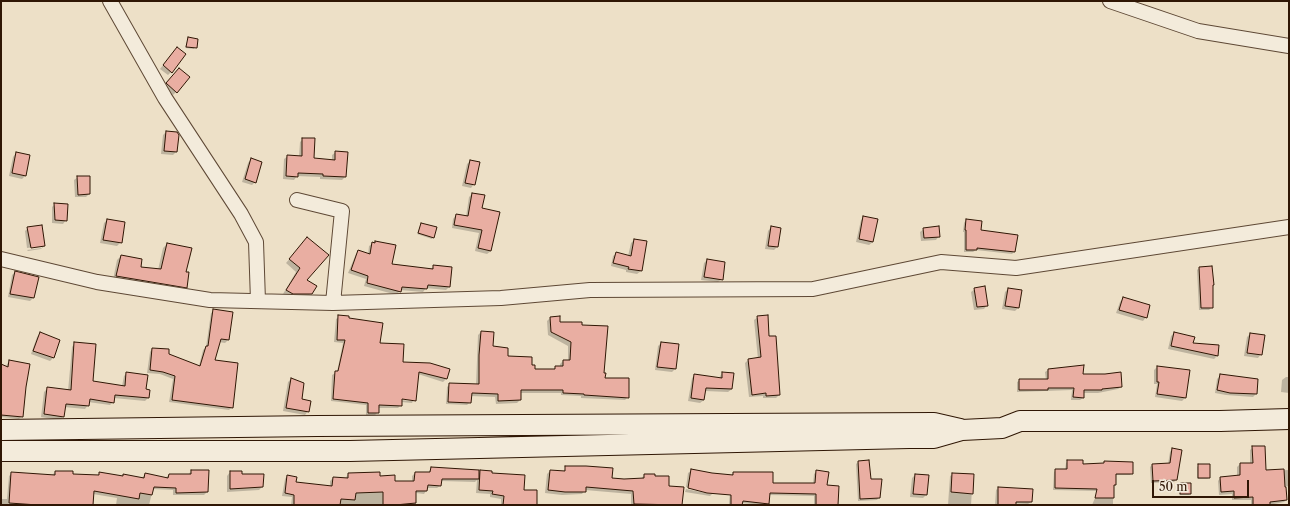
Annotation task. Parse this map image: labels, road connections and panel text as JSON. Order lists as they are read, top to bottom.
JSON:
{
  "scale_bar": "50 m"
}
